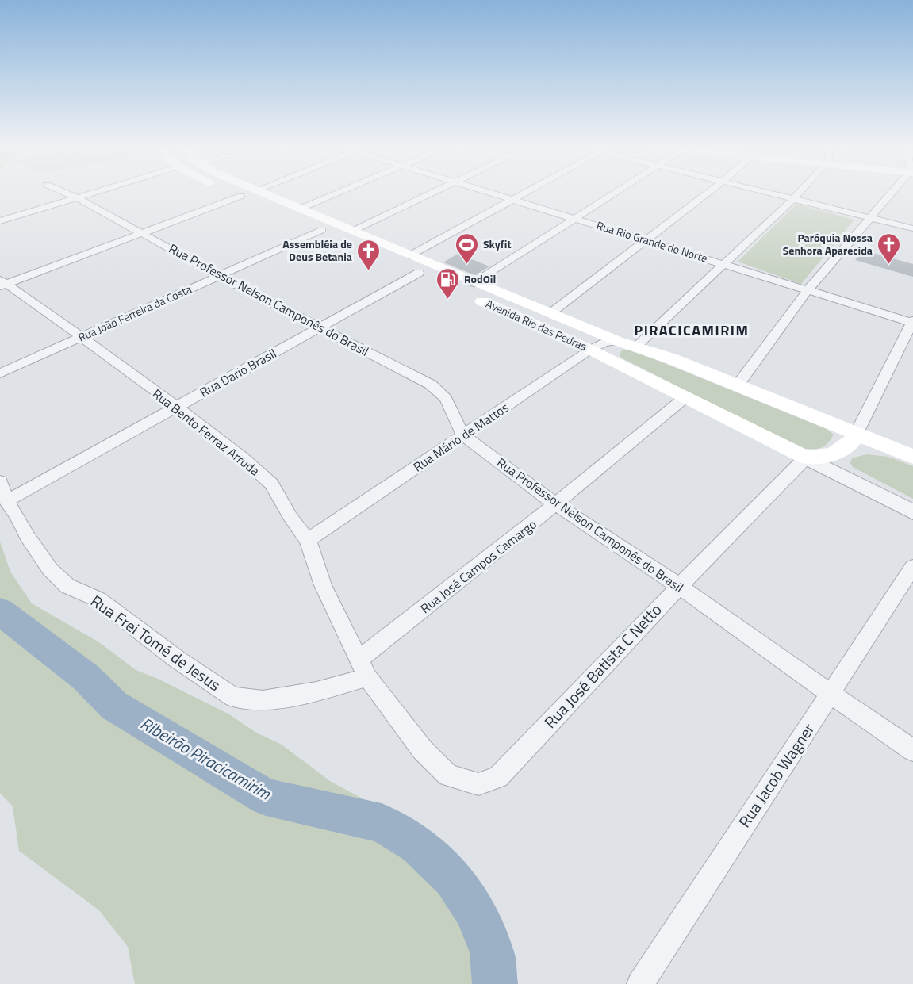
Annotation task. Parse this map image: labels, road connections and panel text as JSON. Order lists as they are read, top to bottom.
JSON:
{
  "streets": {
    "main road": ["Avenida Rio das Pedras"],
    "street": [
      "Rua Rio Grande do Norte",
      "Rua Professor Nelson Camponês do Brasil",
      "Rua João Ferreira da Costa",
      "Rua Dario Brasil",
      "Rua Bento Ferraz Arruda",
      "Rua Mário de Mattos",
      "Rua José Campos Camargo",
      "Rua Frei Tomé de Jesus",
      "Rua José Batista C Netto",
      "Rua Jacob Wagner"
    ]
  },
  "crossings": [
    ["Rua Professor Nelson Camponês do Brasil", "Rua João Ferreira da Costa"],
    ["Rua Professor Nelson Camponês do Brasil", "Rua Dario Brasil"],
    ["Rua Professor Nelson Camponês do Brasil", "Rua Mário de Mattos"],
    ["Rua Professor Nelson Camponês do Brasil", "Rua José Campos Camargo"],
    ["Rua Professor Nelson Camponês do Brasil", "Rua José Batista C Netto"],
    ["Rua Professor Nelson Camponês do Brasil", "Rua Jacob Wagner"],
    ["Rua João Ferreira da Costa", "Avenida Rio das Pedras"],
    ["Rua João Ferreira da Costa", "Rua Bento Ferraz Arruda"],
    ["Avenida Rio das Pedras", "Rua Dario Brasil"],
    ["Avenida Rio das Pedras", "Rua Mário de Mattos"],
    ["Avenida Rio das Pedras", "Rua José Campos Camargo"],
    ["Avenida Rio das Pedras", "Rua José Batista C Netto"],
    ["Rua Dario Brasil", "Rua Bento Ferraz Arruda"],
    ["Rua Dario Brasil", "Rua Frei Tomé de Jesus"],
    ["Rua Bento Ferraz Arruda", "Rua Mário de Mattos"],
    ["Rua Bento Ferraz Arruda", "Rua José Campos Camargo"],
    ["Rua Bento Ferraz Arruda", "Rua Frei Tomé de Jesus"],
    ["Rua Bento Ferraz Arruda", "Rua José Batista C Netto"]
  ],
  "districts": ["PIRACICAMIRIM"],
  "water": ["Ribeirão Piracicamirim"],
  "places": {
    "sports": ["Skyfit"],
    "church": ["Paróquia Nossa Senhora Aparecida", "Assembléia de Deus Betania"],
    "fuel station": ["RodOil"]
  }
}
